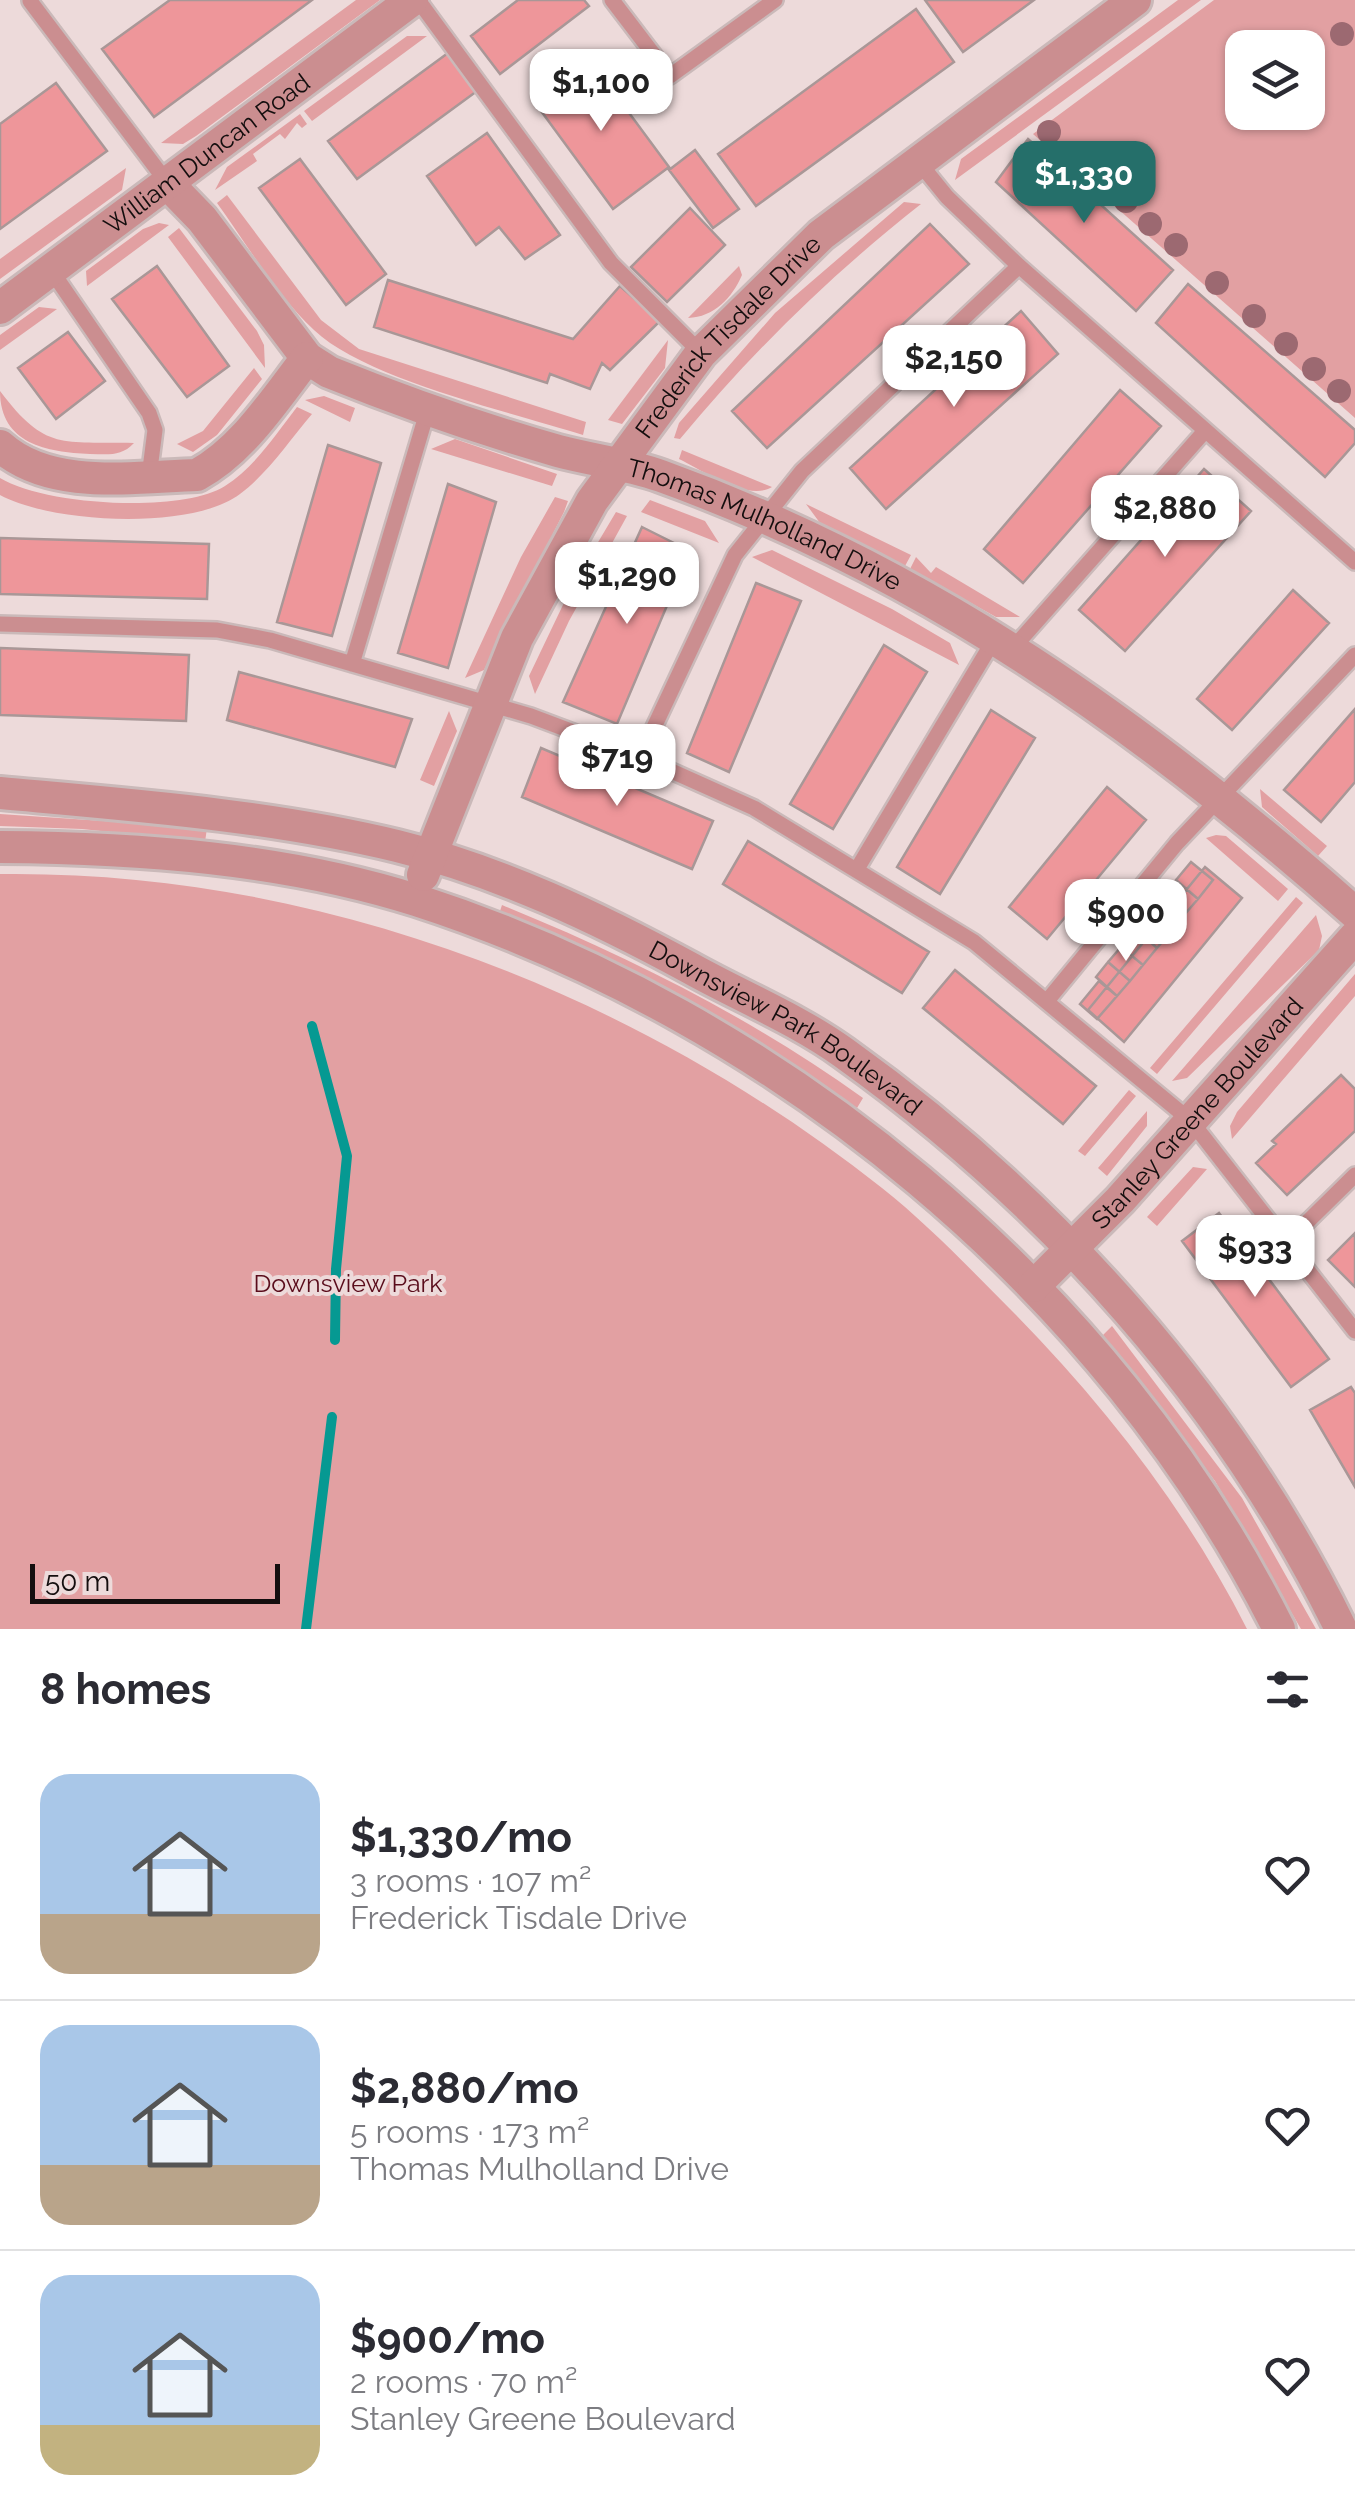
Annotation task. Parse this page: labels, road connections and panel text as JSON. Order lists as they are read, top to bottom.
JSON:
{
  "streets": {
    "street": [
      "William Duncan Road",
      "Frederick Tisdale Drive",
      "Thomas Mulholland Drive",
      "Downsview Park Boulevard",
      "Stanley Greene Boulevard"
    ]
  },
  "crossings": [
    ["William Duncan Road", "Thomas Mulholland Drive"],
    ["Frederick Tisdale Drive", "Thomas Mulholland Drive"],
    ["Frederick Tisdale Drive", "Downsview Park Boulevard"],
    ["Downsview Park Boulevard", "Stanley Greene Boulevard"]
  ],
  "parks": ["Downsview Park"],
  "scale_bar": "50 m",
  "page": {
    "price": [
      "$1,100",
      "$1,330",
      "$2,150",
      "$2,880",
      "$1,290",
      "$719",
      "$900",
      "$933"
    ],
    "scale": "50 m",
    "heading": "8 homes",
    "list": [
      {
        "name": "$1,330/mo",
        "note": "3 rooms · 107 m² · Frederick Tisdale Drive"
      },
      {
        "name": "$2,880/mo",
        "note": "5 rooms · 173 m² · Thomas Mulholland Drive"
      },
      {
        "name": "$900/mo",
        "note": "2 rooms · 70 m² · Stanley Greene Boulevard"
      }
    ]
  }
}
